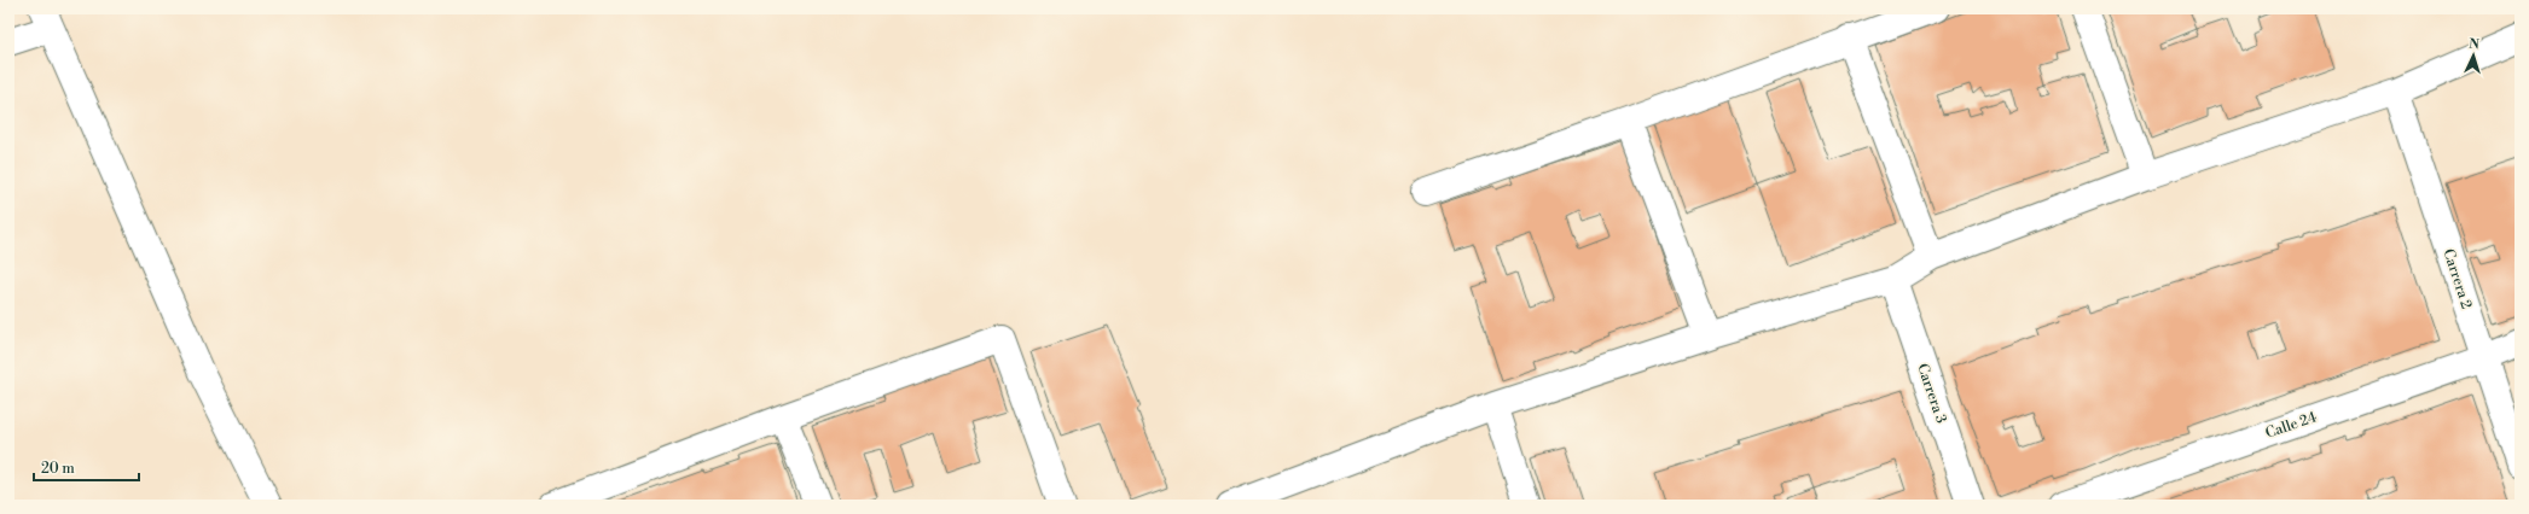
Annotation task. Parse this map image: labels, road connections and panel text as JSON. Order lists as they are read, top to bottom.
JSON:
{
  "streets": {
    "street": ["Carrera 2", "Carrera 3", "Calle 24"]
  },
  "crossings": [
    ["Carrera 2", "Calle 24"]
  ],
  "scale_bar": "20 m",
  "north": "top"
}
